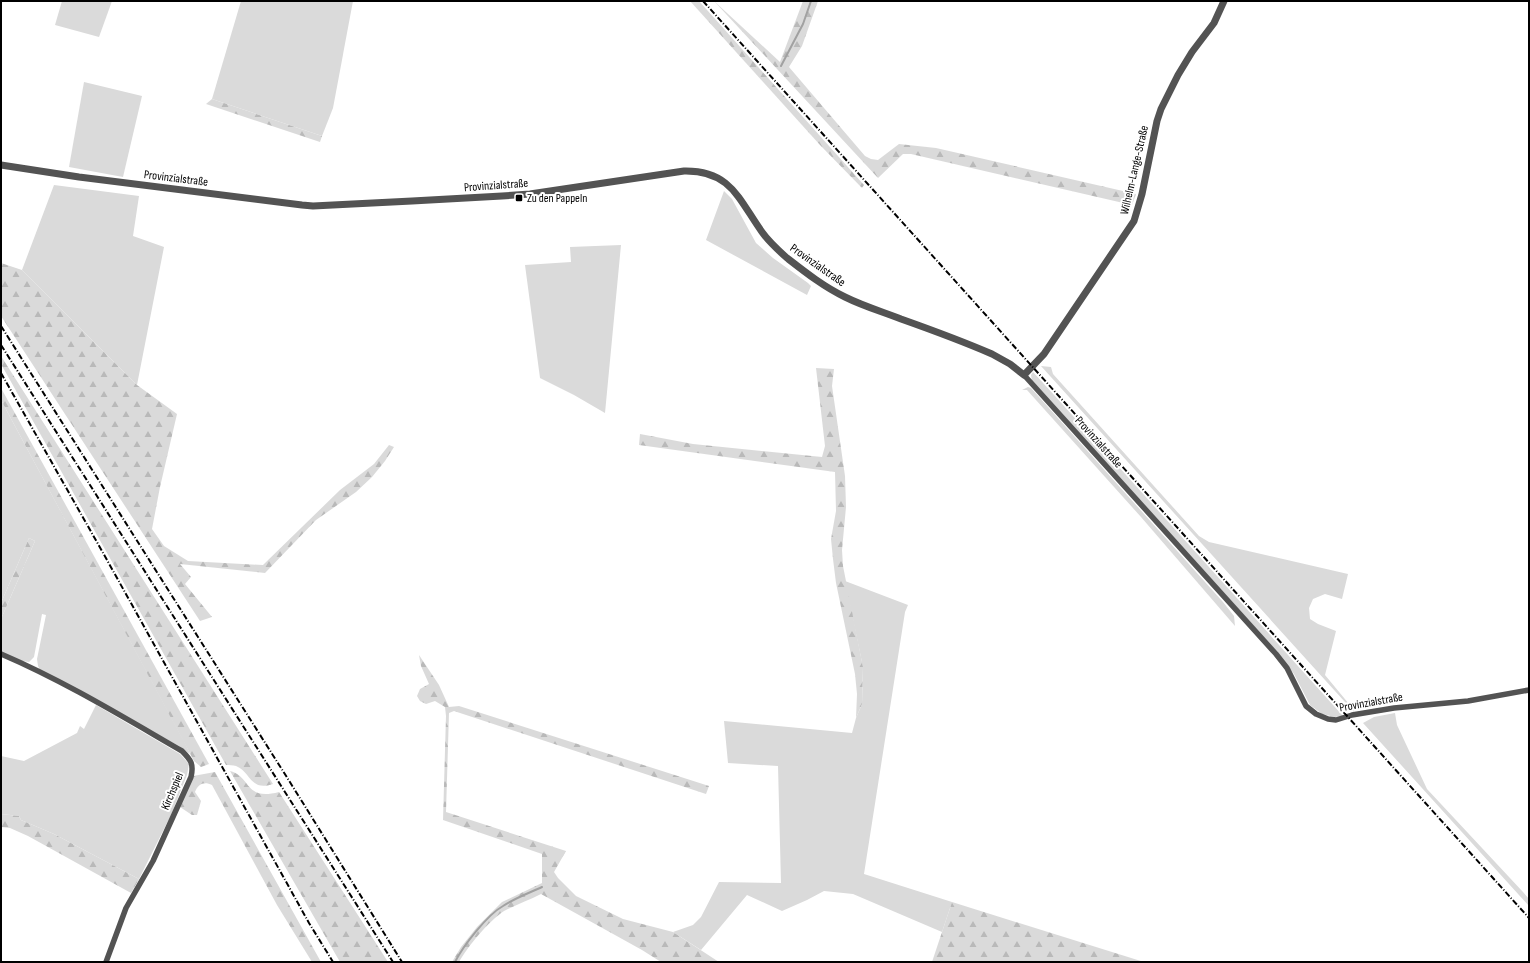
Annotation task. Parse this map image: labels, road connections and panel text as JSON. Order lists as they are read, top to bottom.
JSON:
{
  "streets": {
    "street": ["Wilhelm-Lange-Straße", "Provinzialstraße", "Kirchspiel"]
  },
  "crossings": [
    ["Wilhelm-Lange-Straße", "Provinzialstraße"]
  ],
  "places": {
    "transit": ["Zu den Pappeln"]
  }
}
